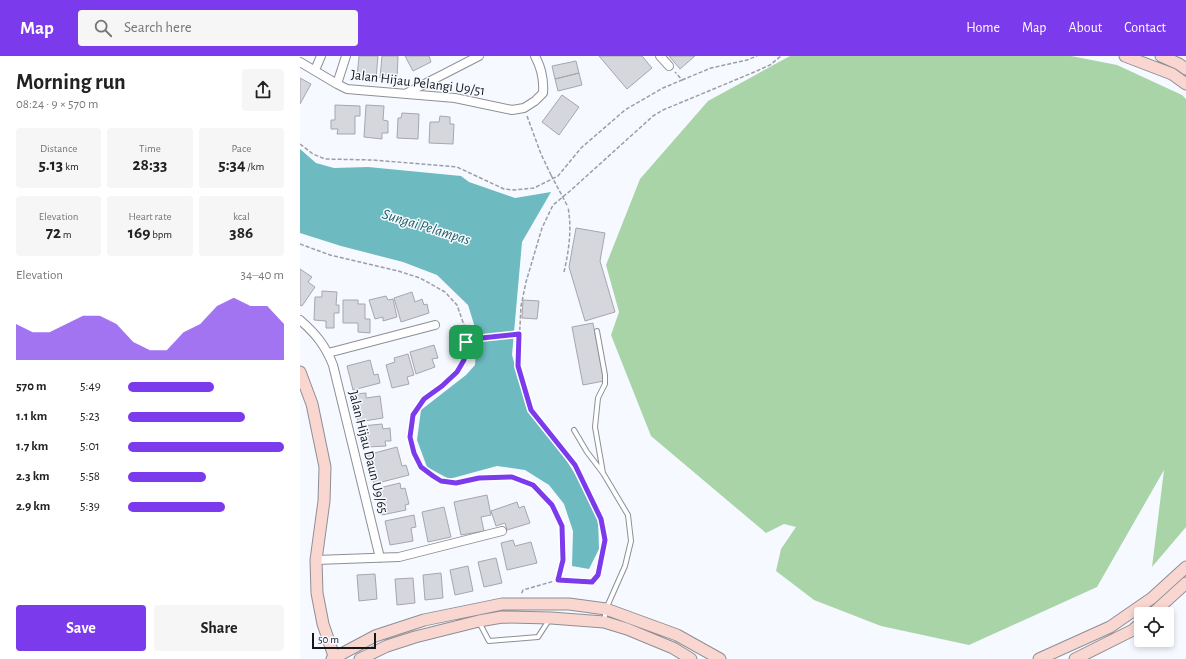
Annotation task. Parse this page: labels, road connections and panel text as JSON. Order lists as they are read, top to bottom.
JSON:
{
  "streets": {
    "street": ["Jalan Hijau Pelangi U9/51", "Jalan Hijau Daun U9/65"]
  },
  "water": ["Sungai Pelampas"],
  "scale_bar": "50 m",
  "page": {
    "header": "Map",
    "search": "Search here",
    "nav": [
      "Home",
      "Map",
      "About",
      "Contact"
    ],
    "heading": ["Morning run", "08:24 · 9 × 570 m"],
    "stats": [
      ["Distance", "5.13 km"],
      ["Time", "28:33"],
      ["Pace", "5:34 /km"],
      ["Elevation", "72 m"],
      ["Heart rate", "169 bpm"],
      ["kcal", "386"]
    ],
    "chart": ["Elevation", "34–40 m"],
    "list": [
      {
        "name": "570 m",
        "note": "5:49"
      },
      {
        "name": "1.1 km",
        "note": "5:23"
      },
      {
        "name": "1.7 km",
        "note": "5:01"
      },
      {
        "name": "2.3 km",
        "note": "5:58"
      },
      {
        "name": "2.9 km",
        "note": "5:39"
      }
    ],
    "buttons": ["Save", "Share"],
    "scale": "50 m"
  }
}
